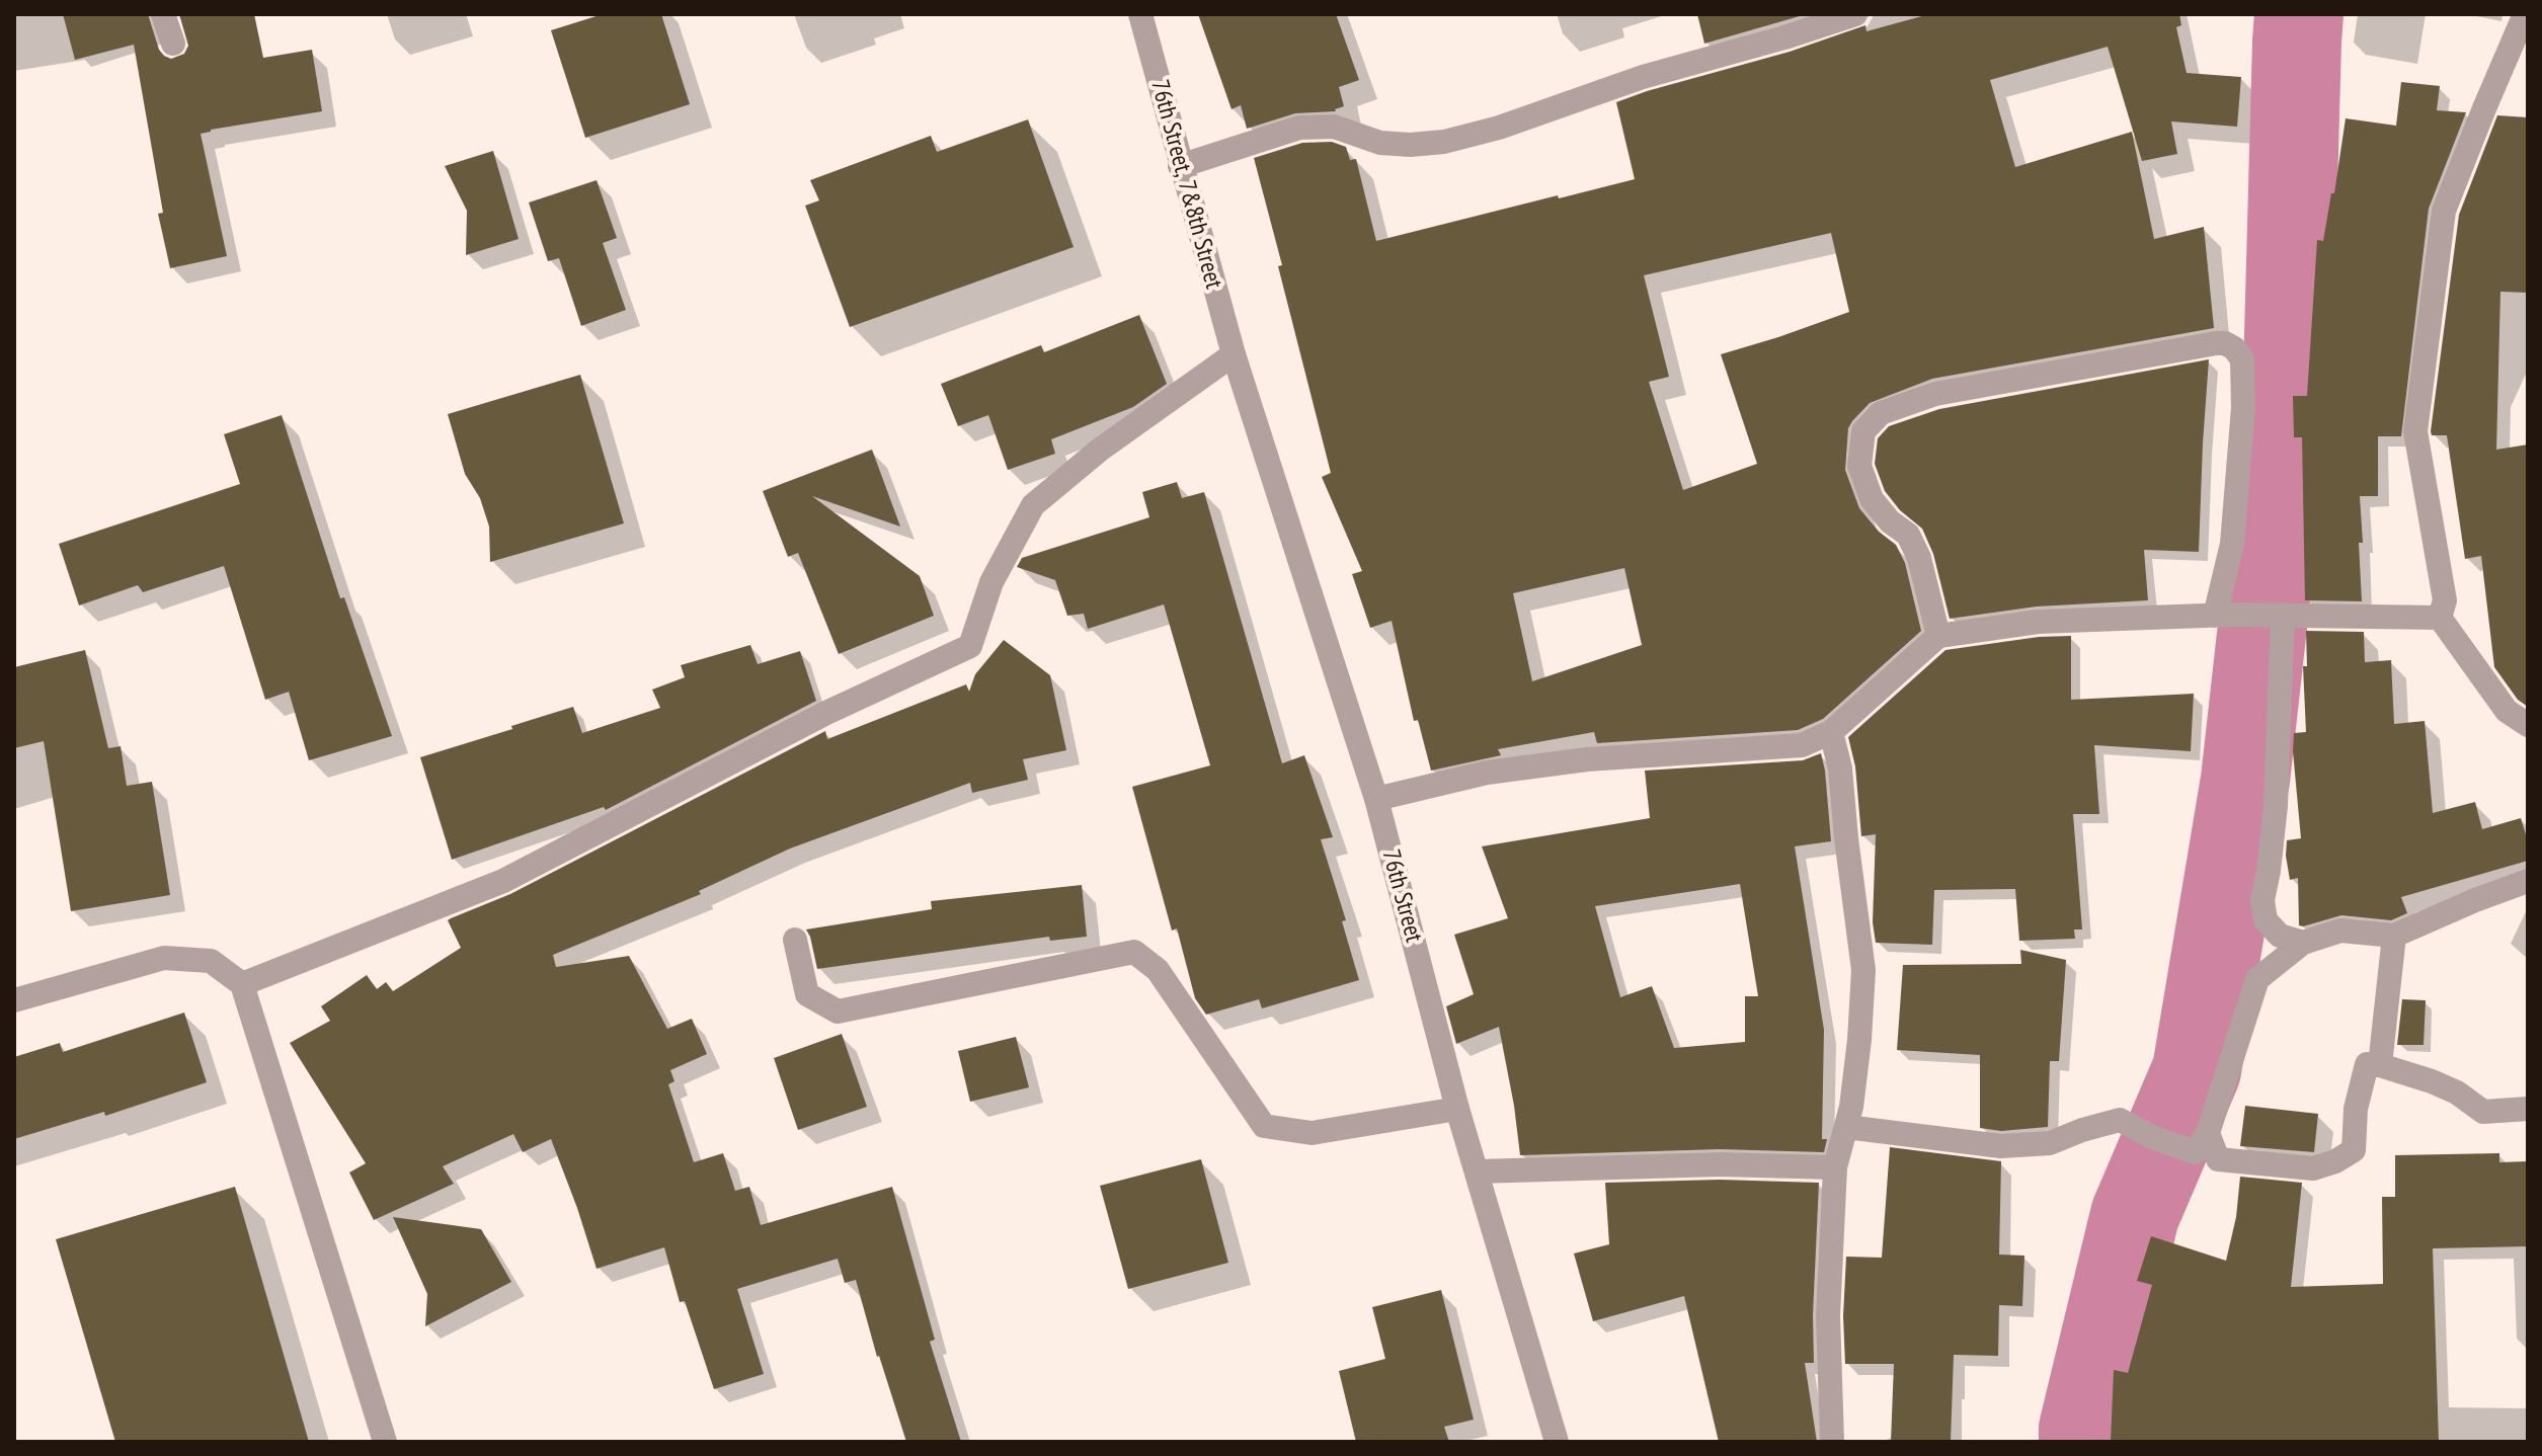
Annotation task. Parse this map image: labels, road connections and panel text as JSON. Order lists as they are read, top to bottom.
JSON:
{
  "streets": {
    "street": ["76th Street, 7&8th Street", "76th Street"]
  },
  "crossings": [
    ["76th Street, 7&8th Street", "76th Street"]
  ]
}
